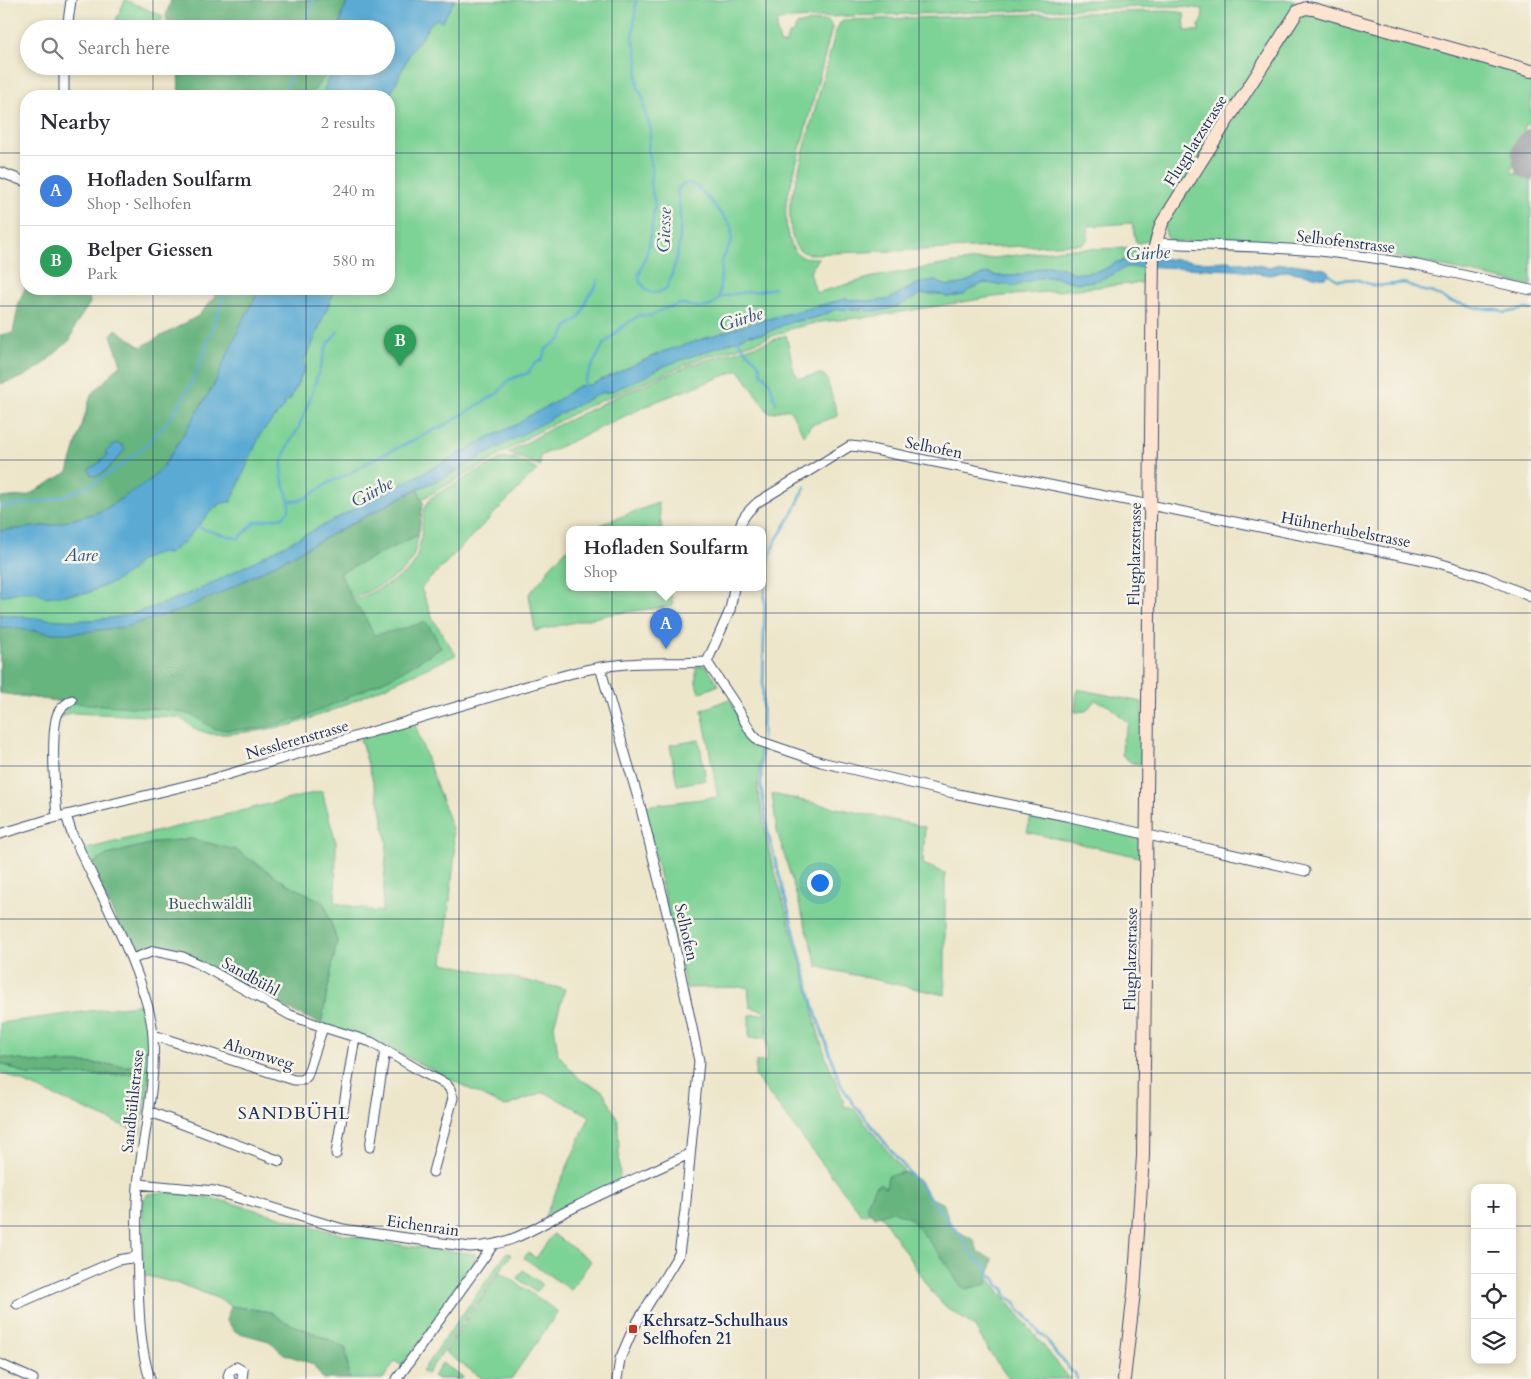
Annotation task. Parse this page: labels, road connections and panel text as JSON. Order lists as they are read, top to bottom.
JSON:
{
  "streets": {
    "street": [
      "Flugplatzstrasse",
      "Selhofenstrasse",
      "Selhofen",
      "Hühnerhubelstrasse",
      "Nesslerenstrasse",
      "Sandbühl",
      "Ahornweg",
      "Sandbühlstrasse",
      "Eichenrain"
    ]
  },
  "crossings": [
    ["Flugplatzstrasse", "Selhofenstrasse"],
    ["Flugplatzstrasse", "Selhofen"],
    ["Flugplatzstrasse", "Hühnerhubelstrasse"],
    ["Selhofen", "Hühnerhubelstrasse"],
    ["Selhofen", "Nesslerenstrasse"],
    ["Selhofen", "Eichenrain"],
    ["Nesslerenstrasse", "Sandbühlstrasse"],
    ["Sandbühl", "Ahornweg"],
    ["Sandbühl", "Sandbühlstrasse"],
    ["Ahornweg", "Sandbühlstrasse"],
    ["Sandbühlstrasse", "Eichenrain"]
  ],
  "districts": ["SANDBÜHL"],
  "water": ["Giesse", "Gürbe", "Aare"],
  "parks": ["Buechwäldli"],
  "places": {
    "transit": ["Kehrsatz-Schulhaus Selfhofen 21"]
  },
  "page": {
    "search": "Search here",
    "heading": ["Nearby", "2 results"],
    "list": [
      {
        "mark": "A",
        "name": "Hofladen Soulfarm",
        "note": "Shop · Selhofen",
        "value": "240 m"
      },
      {
        "mark": "B",
        "name": "Belper Giessen",
        "note": "Park",
        "value": "580 m"
      }
    ],
    "pins": ["B", "A"],
    "popup": ["Hofladen Soulfarm", "Shop"],
    "map_buttons": ["+", "−"]
  }
}
